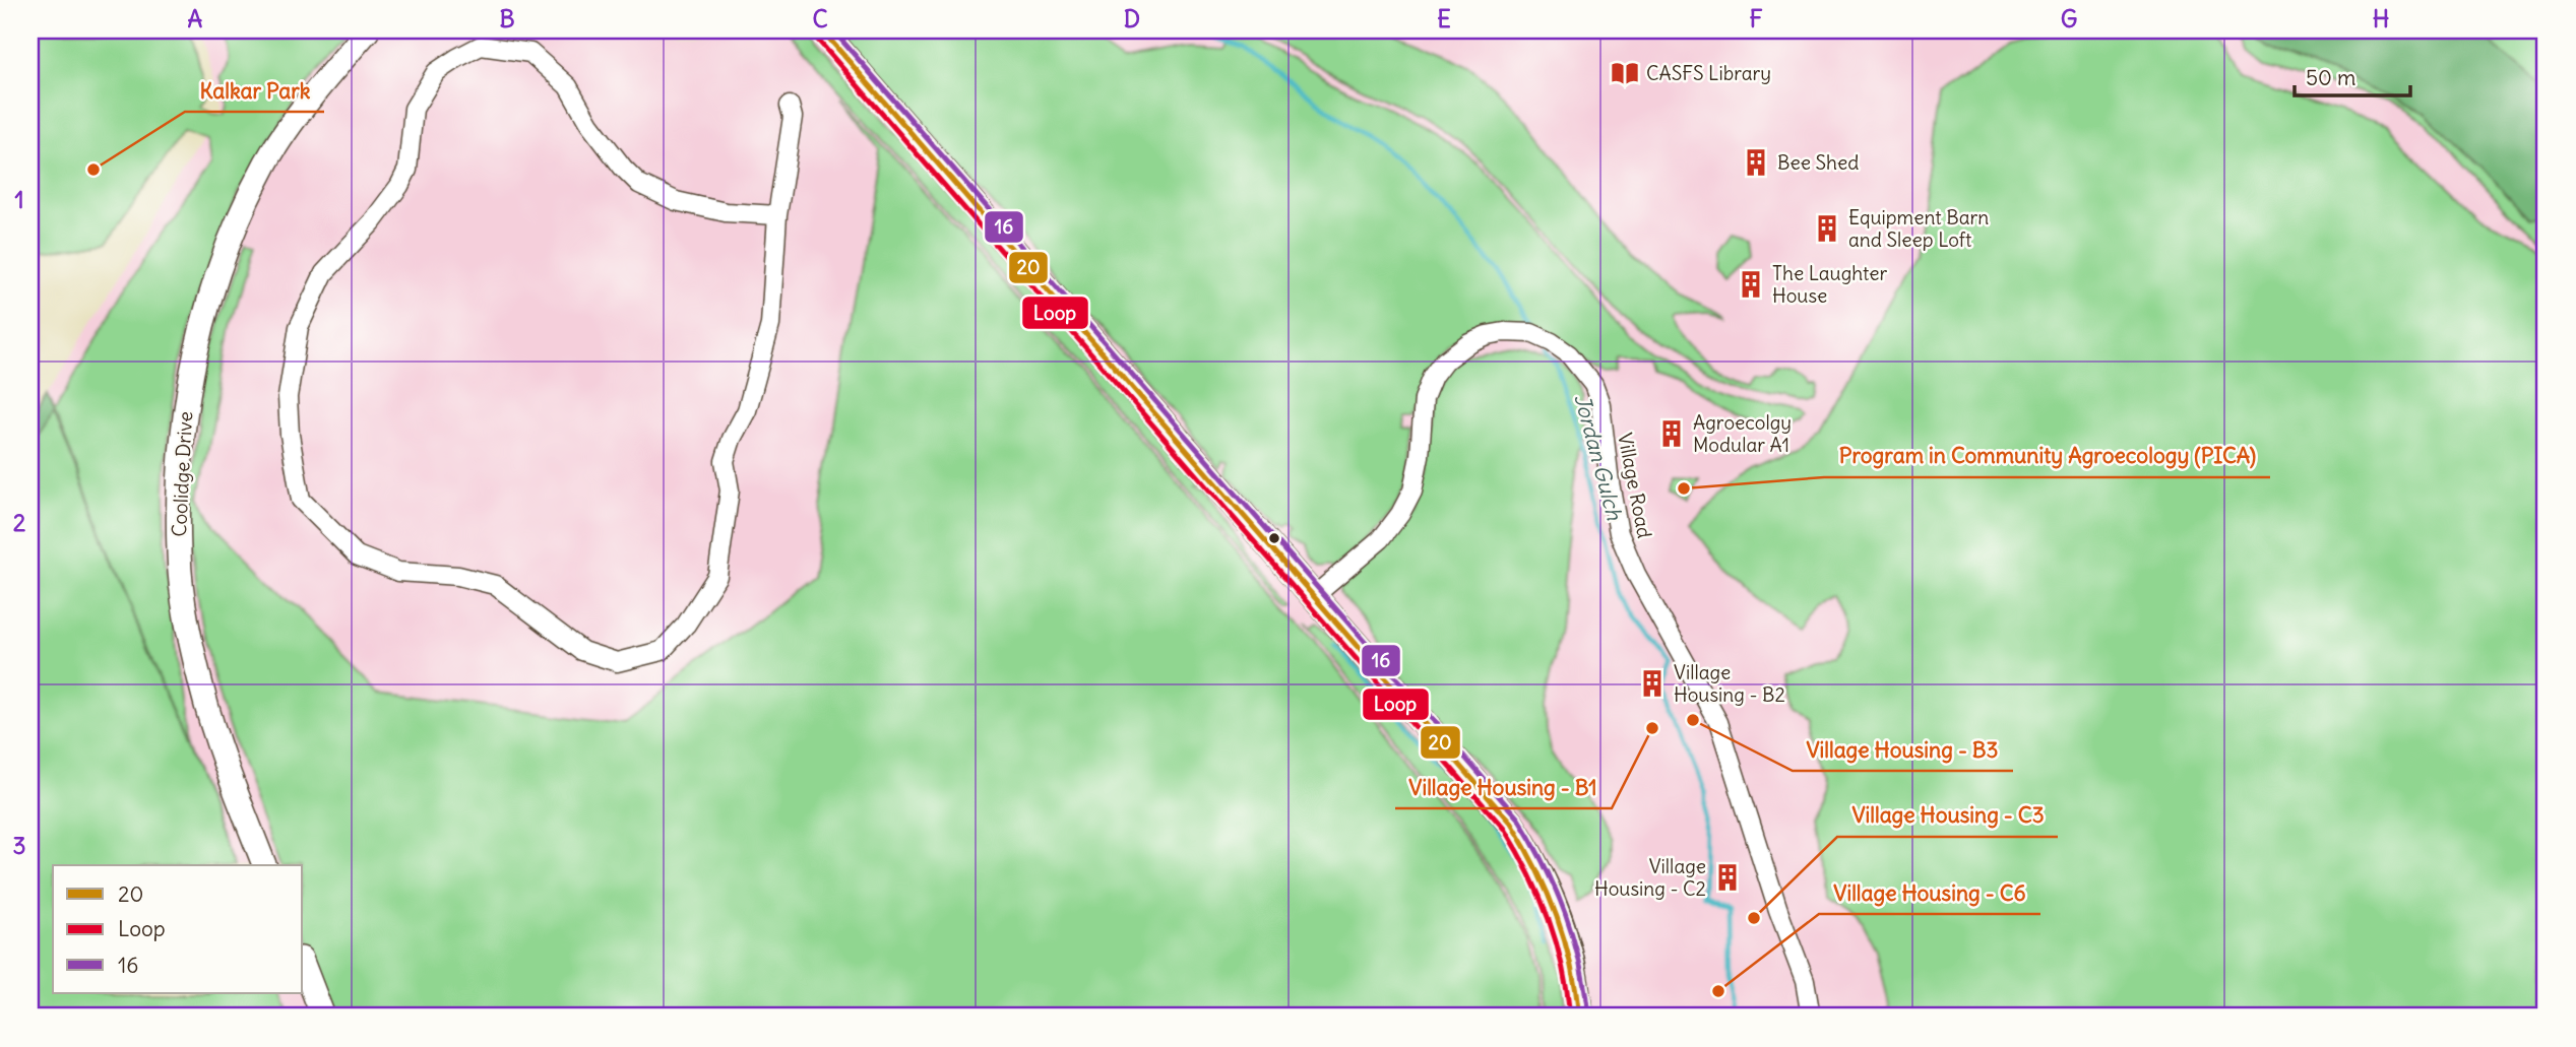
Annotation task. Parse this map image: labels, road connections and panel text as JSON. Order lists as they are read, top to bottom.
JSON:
{
  "streets": {
    "street": ["Coolidge Drive", "Village Road"]
  },
  "water": ["Jordan Gulch"],
  "places": {
    "library": ["CASFS Library"],
    "building": [
      "Bee Shed",
      "Equipment Barn and Sleep Loft",
      "The Laughter House",
      "Agroecolgy Modular A1",
      "Village Housing - B2",
      "Village Housing - C2"
    ],
    "other": [
      "Kalkar Park",
      "Program in Community Agroecology (PICA)",
      "Village Housing - B3",
      "Village Housing - B1",
      "Village Housing - C3",
      "Village Housing - C6"
    ]
  },
  "lines": ["transit line 20", "transit line 16", "transit line Loop"],
  "legend": ["20", "Loop", "16"],
  "scale_bar": "50 m",
  "grid": {
    "columns": [
      "A",
      "B",
      "C",
      "D",
      "E",
      "F",
      "G",
      "H"
    ],
    "rows": ["1", "2", "3"]
  }
}
